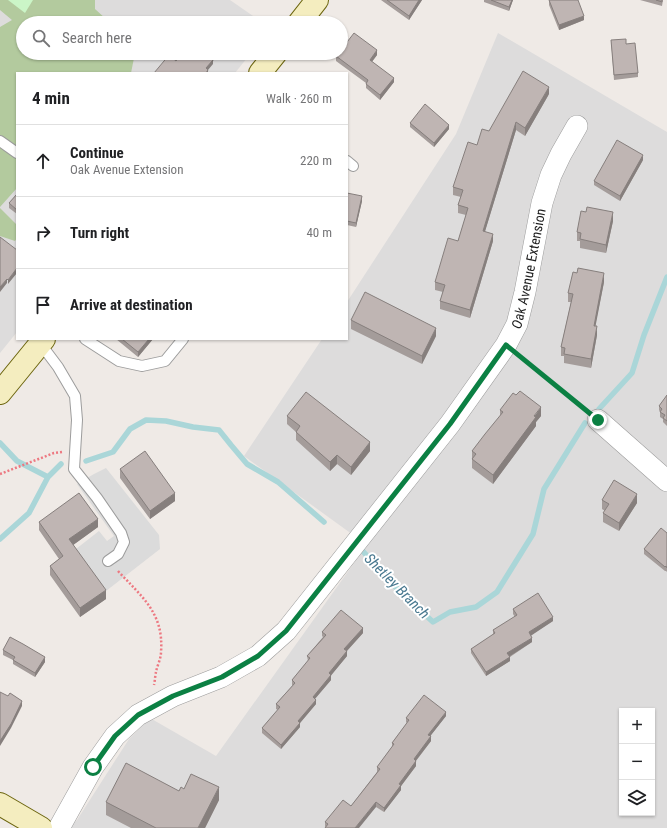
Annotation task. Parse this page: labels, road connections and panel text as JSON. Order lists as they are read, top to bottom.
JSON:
{
  "streets": {
    "street": ["Oak Avenue Extension"]
  },
  "water": ["Shetley Branch"],
  "page": {
    "search": "Search here",
    "heading": ["4 min", "Walk · 260 m"],
    "list": [
      ["Continue", "Oak Avenue Extension", "220 m"],
      ["Turn right", "40 m"],
      "Arrive at destination"
    ],
    "map_buttons": ["+", "−"]
  }
}
